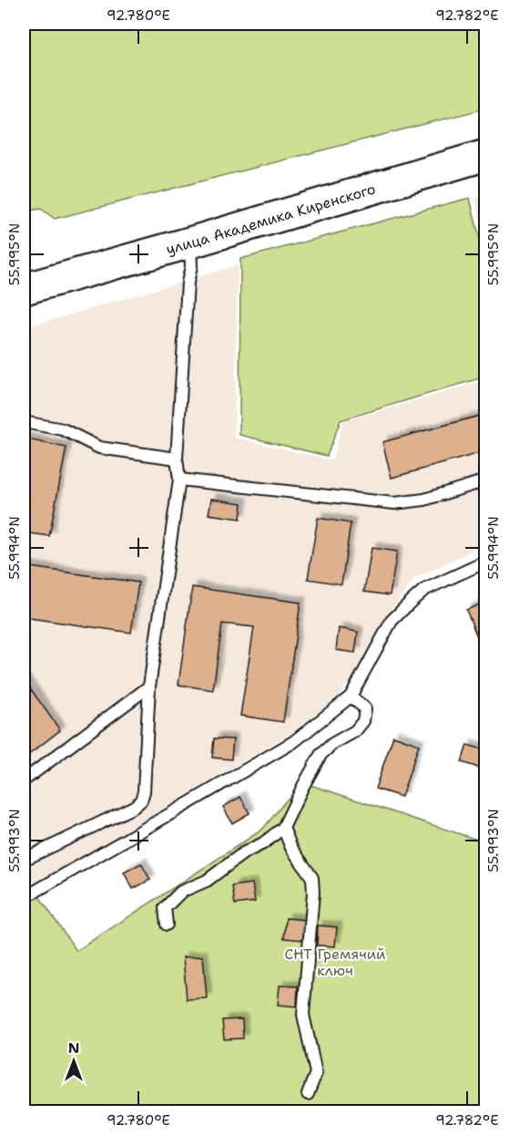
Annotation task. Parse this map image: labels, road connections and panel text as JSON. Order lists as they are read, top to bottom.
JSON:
{
  "streets": {
    "main road": ["улица Академика Киренского"]
  },
  "parks": ["СНТ Гремячий ключ"],
  "north": "top",
  "coordinates": [
    "92.780°E",
    "92.782°E",
    "55.995°N",
    "55.994°N",
    "55.993°N"
  ]
}
